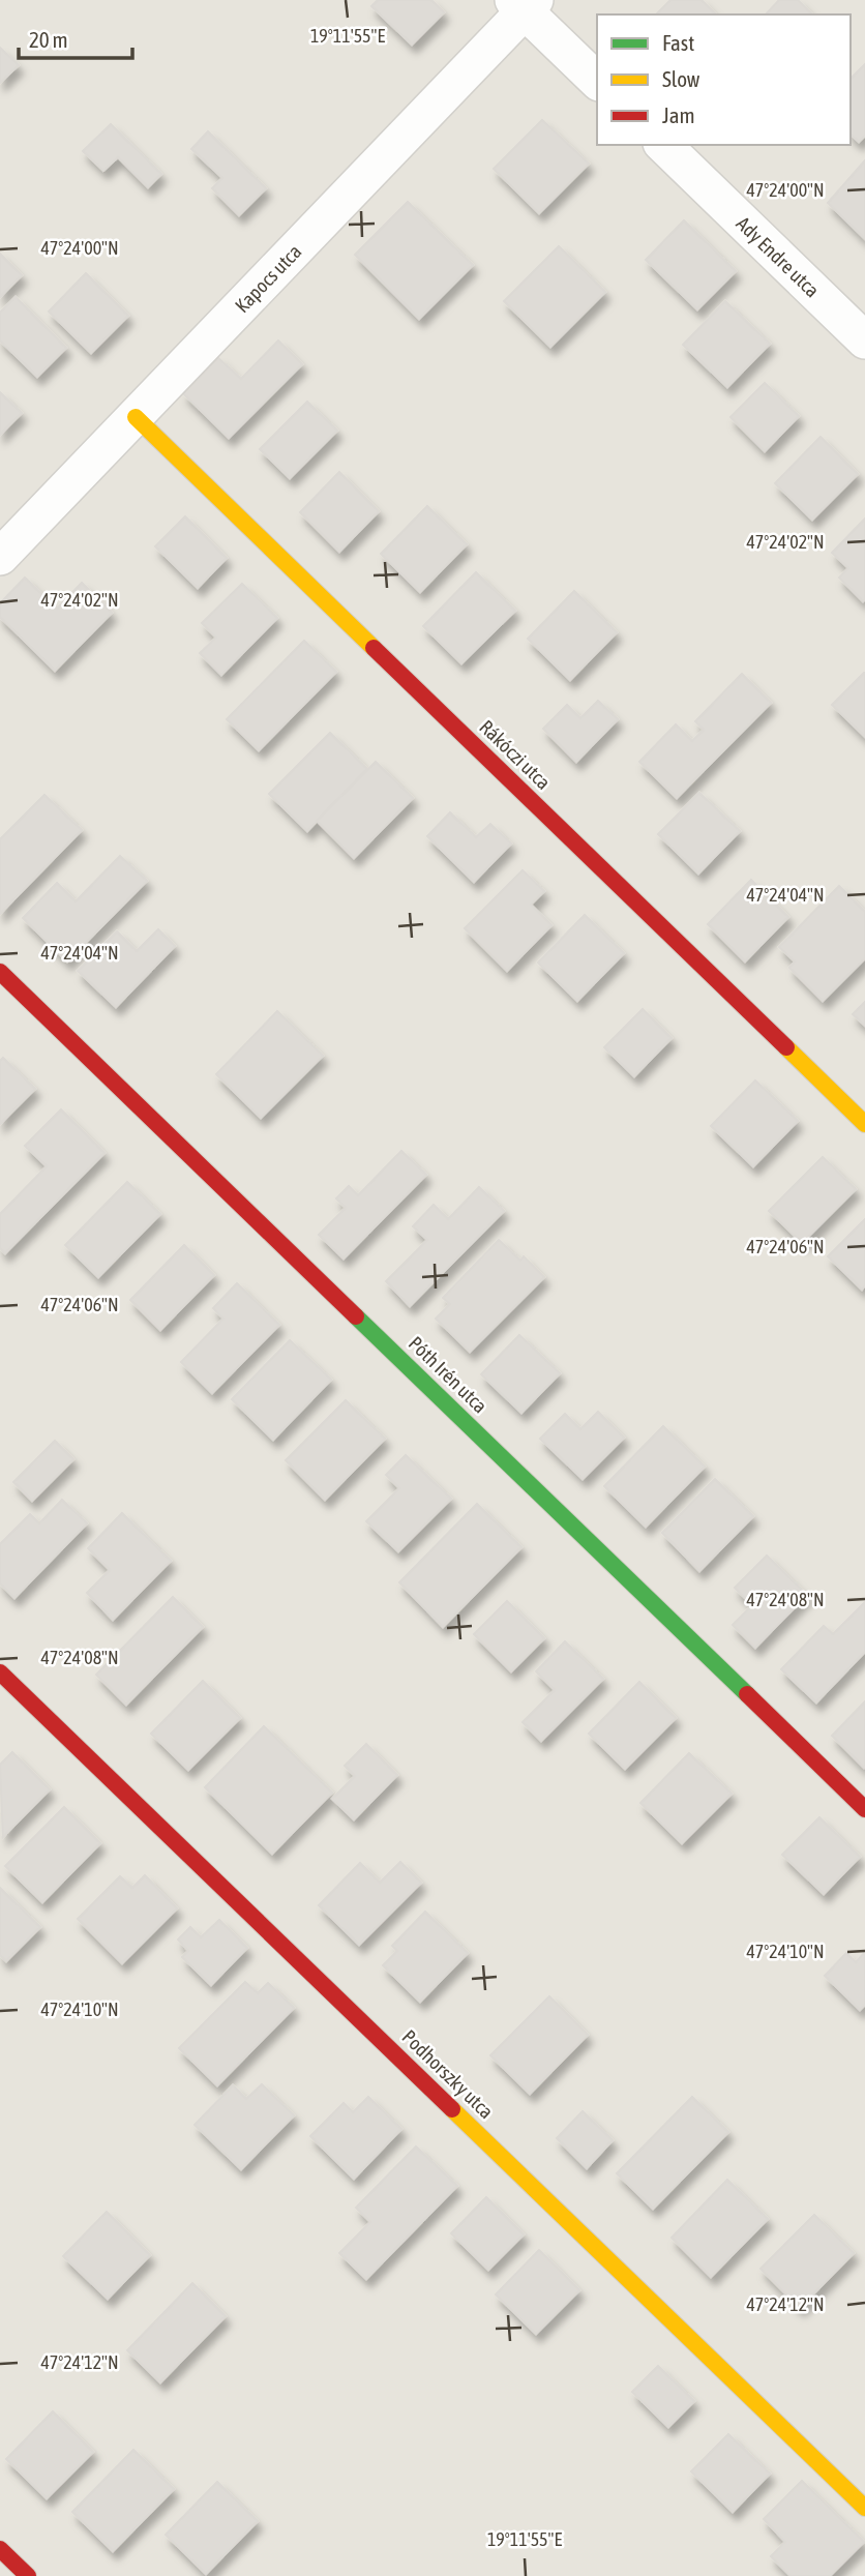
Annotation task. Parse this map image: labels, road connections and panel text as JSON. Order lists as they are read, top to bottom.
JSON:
{
  "streets": {
    "street": [
      "Ady Endre utca",
      "Kapocs utca",
      "Rákóczi utca",
      "Póth Irén utca",
      "Podhorszky utca"
    ]
  },
  "crossings": [
    ["Kapocs utca", "Rákóczi utca"]
  ],
  "legend": ["Fast", "Slow", "Jam"],
  "scale_bar": "20 m",
  "coordinates": [
    "19°11'55\"E",
    "47°24'00\"N",
    "47°24'02\"N",
    "47°24'04\"N",
    "47°24'06\"N",
    "47°24'08\"N",
    "47°24'10\"N",
    "47°24'12\"N"
  ]
}
